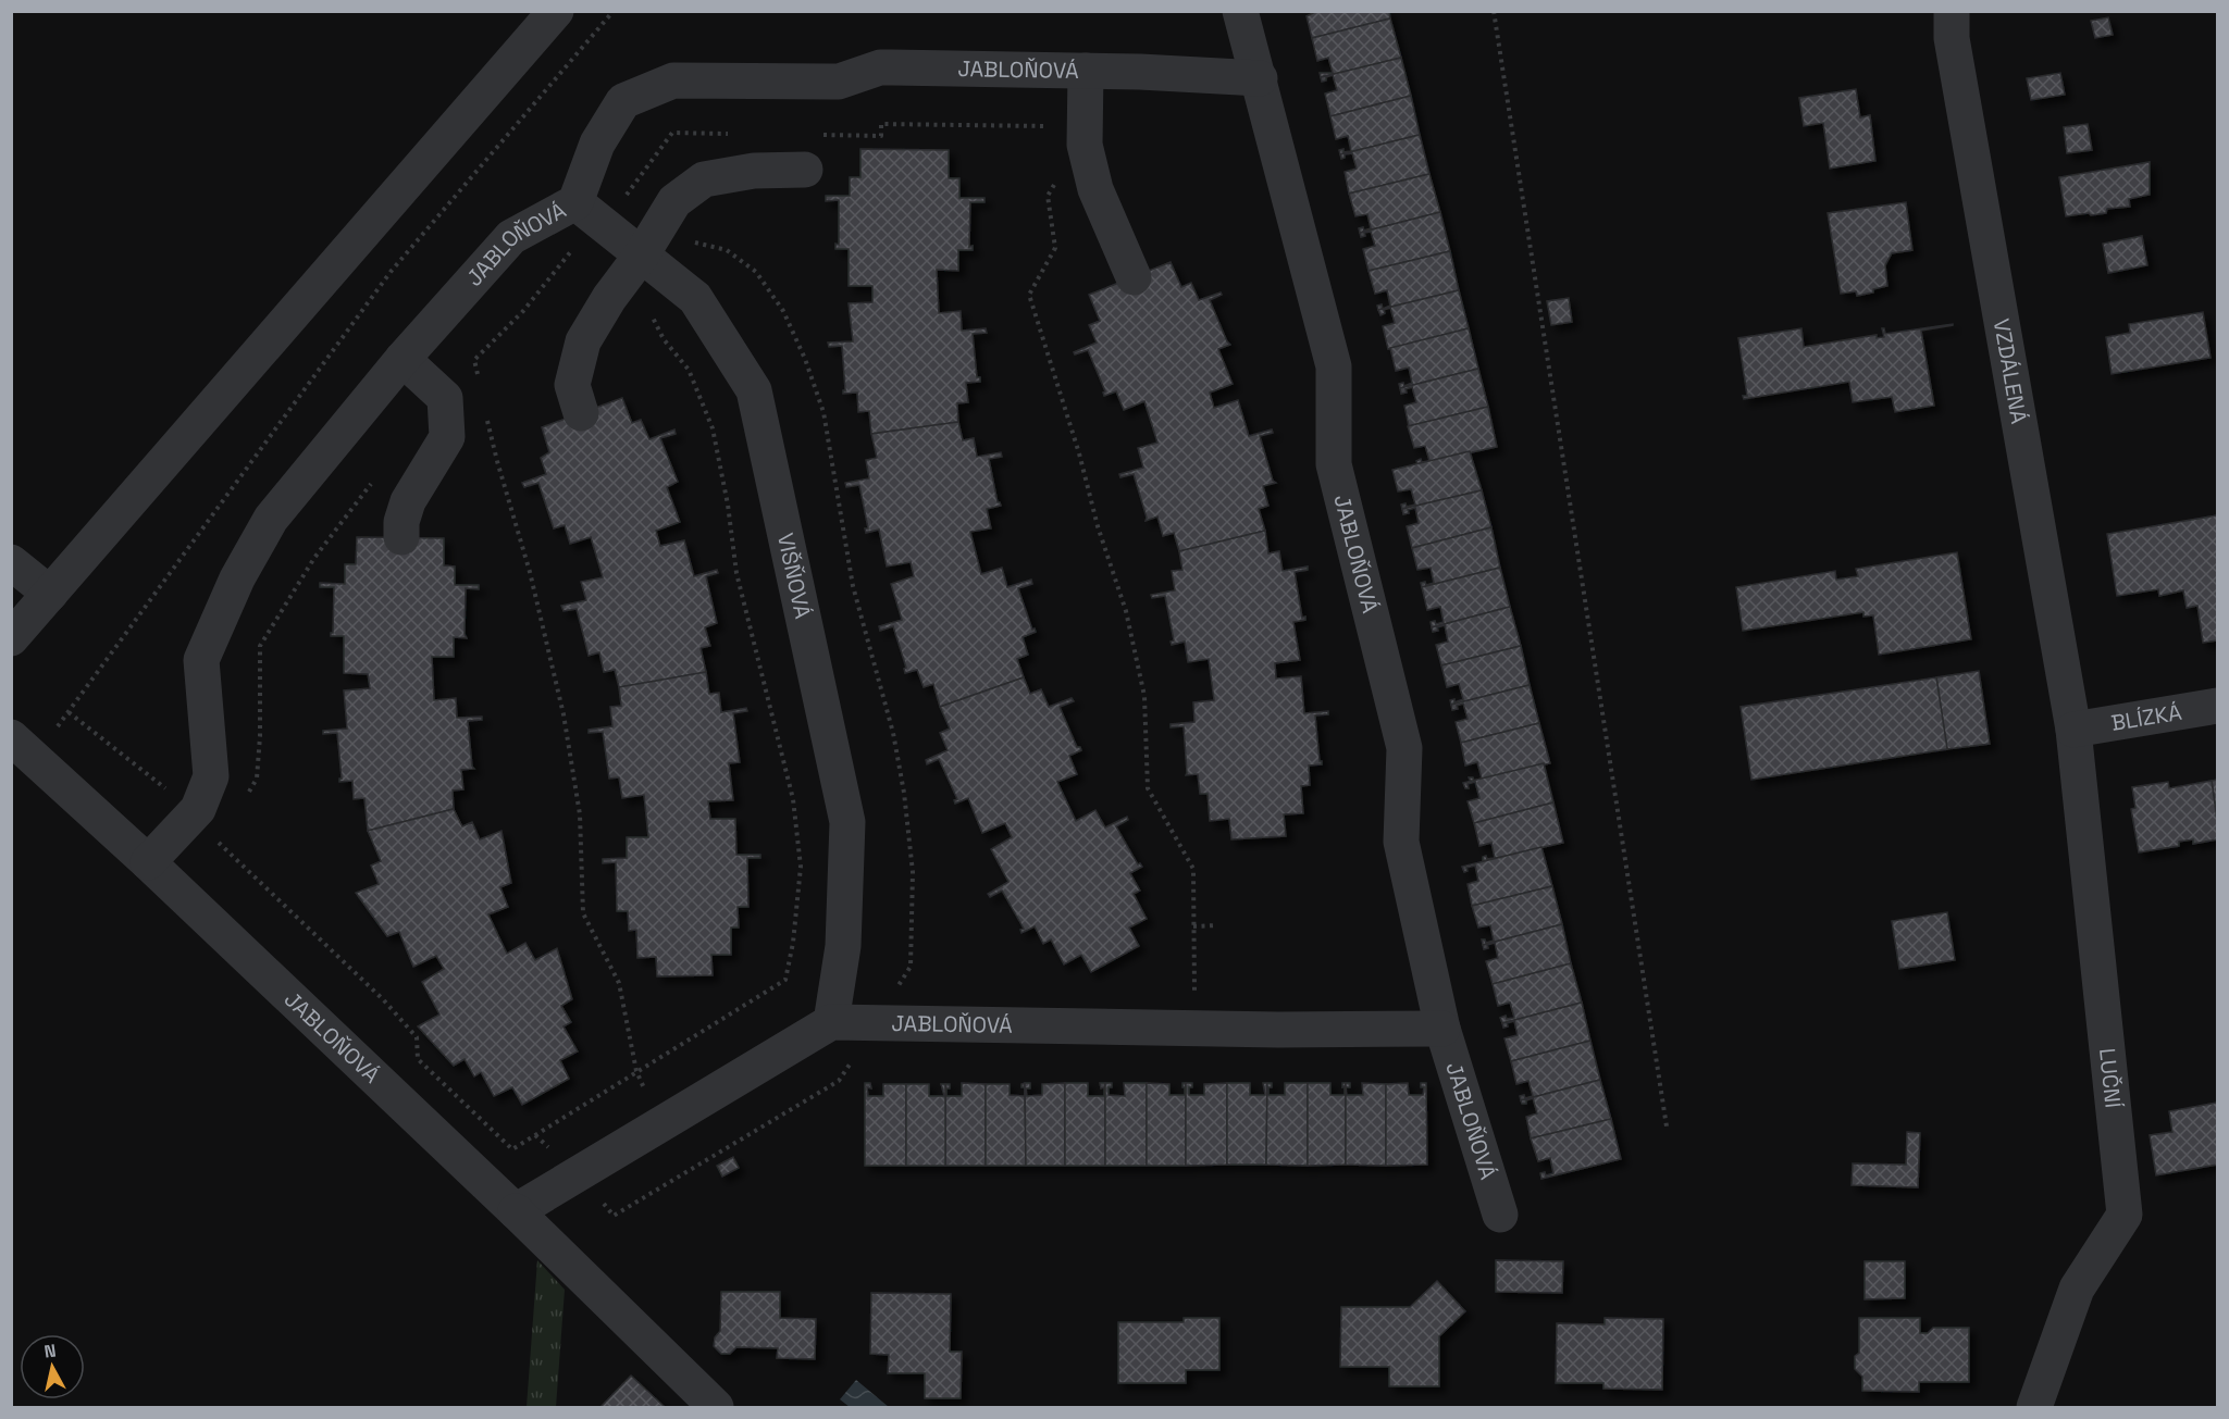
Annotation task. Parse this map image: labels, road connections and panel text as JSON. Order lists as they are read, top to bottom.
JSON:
{
  "streets": {
    "street": [
      "JABLOŇOVÁ",
      "VZDÁLENÁ",
      "VIŠŇOVÁ",
      "BLÍZKÁ",
      "LUČNÍ"
    ]
  },
  "crossings": [
    ["JABLOŇOVÁ", "VIŠŇOVÁ"],
    ["VZDÁLENÁ", "BLÍZKÁ"],
    ["VZDÁLENÁ", "LUČNÍ"],
    ["BLÍZKÁ", "LUČNÍ"]
  ],
  "north": "top"
}
